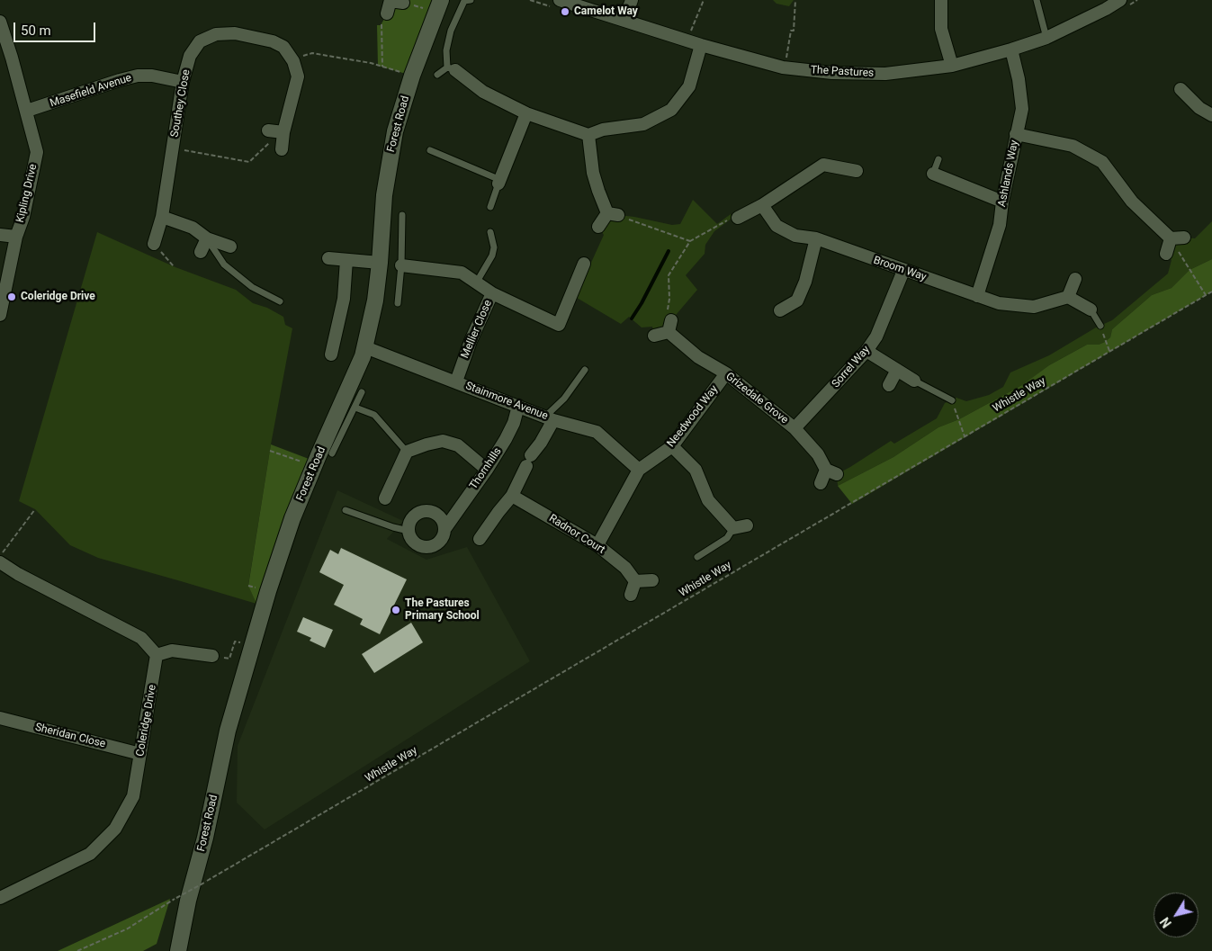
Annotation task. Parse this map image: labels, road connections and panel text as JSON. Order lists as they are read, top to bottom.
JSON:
{
  "streets": {
    "street": [
      "The Pastures",
      "Masefield Avenue",
      "Southey Close",
      "Forest Road",
      "Ashlands Way",
      "Kipling Drive",
      "Broom Way",
      "Mellier Close",
      "Sorrel Way",
      "Grizedale Grove",
      "Stainmore Avenue",
      "Needwood Way",
      "Thornhills",
      "Radnor Court",
      "Coleridge Drive",
      "Sheridan Close"
    ],
    "path": ["Whistle Way"]
  },
  "crossings": [
    ["The Pastures", "Ashlands Way"],
    ["Masefield Avenue", "Southey Close"],
    ["Masefield Avenue", "Kipling Drive"],
    ["Forest Road", "Stainmore Avenue"],
    ["Ashlands Way", "Broom Way"],
    ["Broom Way", "Sorrel Way"],
    ["Mellier Close", "Stainmore Avenue"],
    ["Sorrel Way", "Grizedale Grove"],
    ["Grizedale Grove", "Needwood Way"],
    ["Stainmore Avenue", "Needwood Way"],
    ["Stainmore Avenue", "Thornhills"],
    ["Needwood Way", "Radnor Court"],
    ["Coleridge Drive", "Sheridan Close"]
  ],
  "places": ["Camelot Way", "Coleridge Drive", "The Pastures Primary School"],
  "scale_bar": "50 m",
  "north": "bottom left"
}
